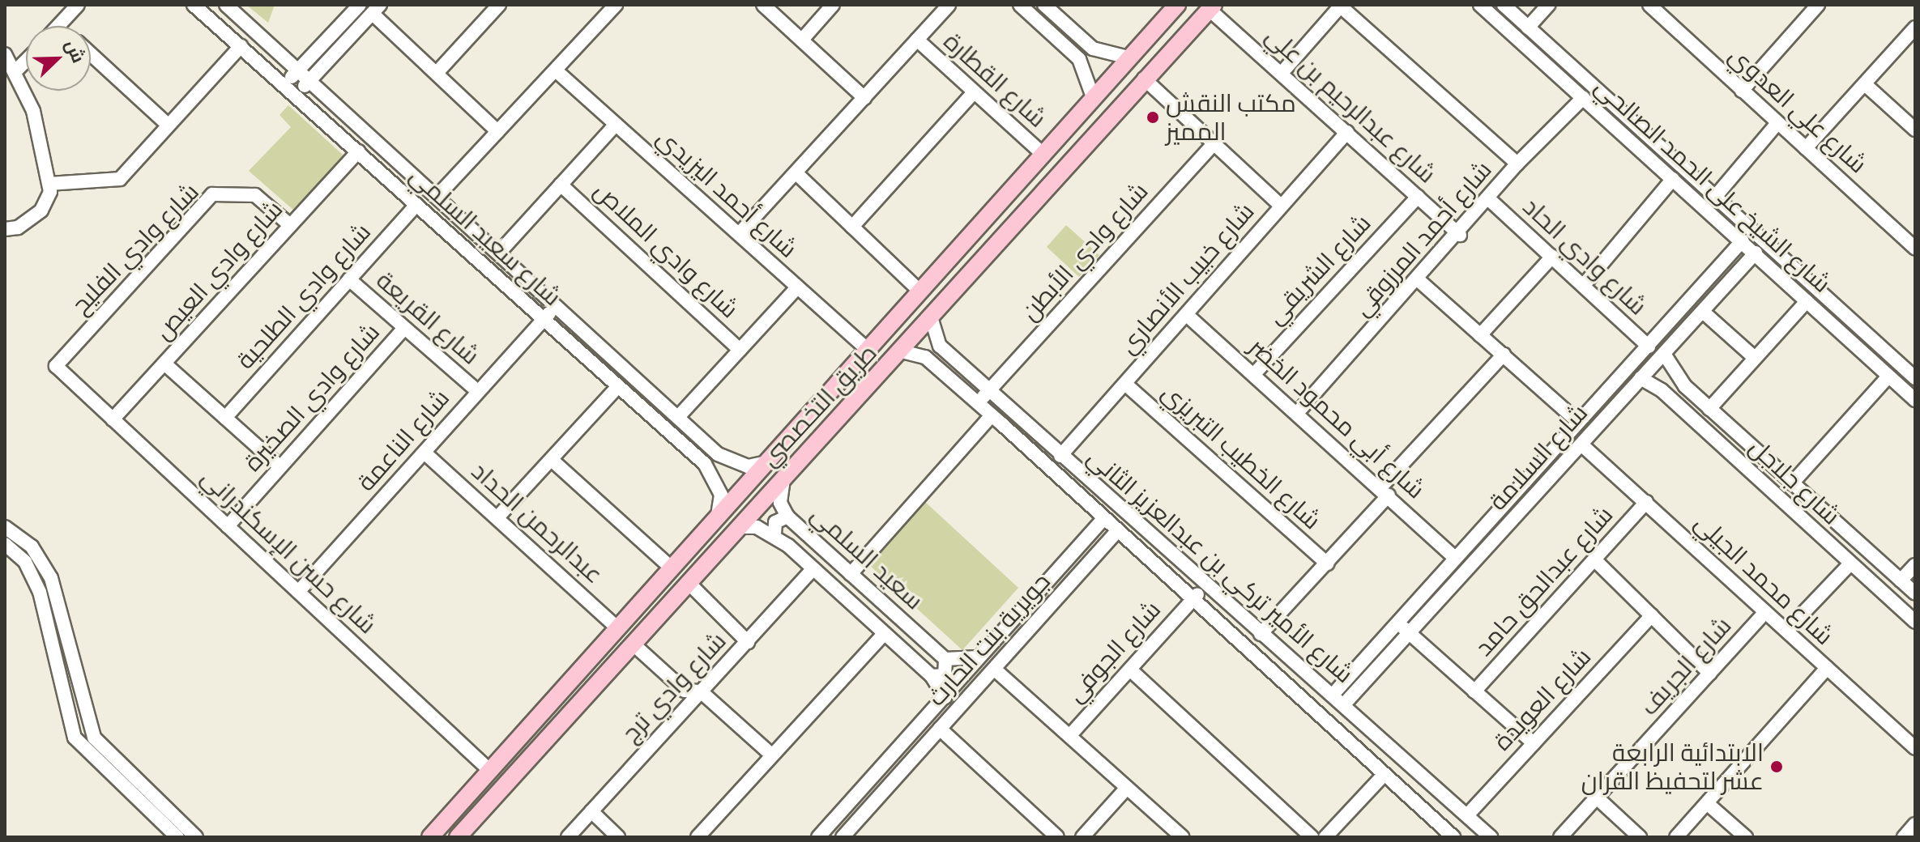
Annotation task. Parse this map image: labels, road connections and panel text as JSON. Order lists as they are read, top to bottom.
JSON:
{
  "streets": {
    "main road": ["طريق التخصصي"],
    "street": [
      "شارع القطارة",
      "شارع عبدالرحيم بن علي",
      "شارع علي العدوي",
      "شارع الشيخ على الحمد الصالحي",
      "شارع أحمد اليزيدي",
      "شارع سعيد السلمي",
      "شارع أحمد المرزوقي",
      "شارع وادي الفليح",
      "شارع وادي الملاص",
      "شارع وادي الأبطن",
      "شارع وادي الحاد",
      "شارع الشريقي",
      "شارع وادي العيص",
      "شارع خبيب الأنصاري",
      "شارع وادي الطلحية",
      "شارع القريعة",
      "شارع وادي الصخيرة",
      "شارع أبي محمود الخضر",
      "شارع الناعمة",
      "شارع الخطيب التبريزي",
      "شارع السلامة",
      "شارع جلاجل",
      "عبدالرحمن الحداد",
      "شارع حسن الإسكندراني",
      "سعيد السلمي",
      "شارع الأمير تركي بن عبدالعزيز الثاني",
      "شارع محمد الجيلي",
      "شارع عبدالحق حامد",
      "جويرية بنت الحارث",
      "شارع الجوفي",
      "شارع الجريف",
      "شارع وادي ترج",
      "شارع العويدة"
    ]
  },
  "crossings": [
    ["شارع القطارة", "طريق التخصصي"],
    ["شارع عبدالرحيم بن علي", "شارع أحمد المرزوقي"],
    ["شارع عبدالرحيم بن علي", "شارع الشريقي"],
    ["شارع عبدالرحيم بن علي", "شارع خبيب الأنصاري"],
    ["شارع عبدالرحيم بن علي", "طريق التخصصي"],
    ["شارع الشيخ على الحمد الصالحي", "شارع أحمد المرزوقي"],
    ["شارع الشيخ على الحمد الصالحي", "شارع السلامة"],
    ["شارع أحمد اليزيدي", "طريق التخصصي"],
    ["شارع سعيد السلمي", "شارع وادي العيص"],
    ["شارع سعيد السلمي", "شارع وادي الطلحية"],
    ["شارع سعيد السلمي", "طريق التخصصي"],
    ["شارع سعيد السلمي", "شارع الناعمة"],
    ["شارع أحمد المرزوقي", "شارع وادي الحاد"],
    ["شارع أحمد المرزوقي", "شارع أبي محمود الخضر"],
    ["شارع وادي الفليح", "شارع وادي العيص"],
    ["شارع وادي الفليح", "شارع حسن الإسكندراني"],
    ["شارع وادي الأبطن", "شارع الأمير تركي بن عبدالعزيز الثاني"],
    ["شارع الشريقي", "شارع أبي محمود الخضر"],
    ["شارع وادي العيص", "شارع حسن الإسكندراني"],
    ["شارع خبيب الأنصاري", "شارع أبي محمود الخضر"],
    ["شارع خبيب الأنصاري", "شارع الخطيب التبريزي"],
    ["شارع خبيب الأنصاري", "شارع الأمير تركي بن عبدالعزيز الثاني"],
    ["شارع وادي الطلحية", "شارع القريعة"],
    ["شارع القريعة", "شارع وادي الصخيرة"],
    ["شارع القريعة", "شارع الناعمة"],
    ["شارع وادي الصخيرة", "شارع حسن الإسكندراني"],
    ["طريق التخصصي", "عبدالرحمن الحداد"],
    ["طريق التخصصي", "شارع حسن الإسكندراني"],
    ["طريق التخصصي", "سعيد السلمي"],
    ["طريق التخصصي", "شارع الأمير تركي بن عبدالعزيز الثاني"],
    ["شارع الناعمة", "عبدالرحمن الحداد"],
    ["شارع الناعمة", "شارع حسن الإسكندراني"],
    ["شارع السلامة", "شارع جلاجل"],
    ["شارع السلامة", "شارع الأمير تركي بن عبدالعزيز الثاني"],
    ["شارع السلامة", "شارع محمد الجيلي"],
    ["سعيد السلمي", "جويرية بنت الحارث"],
    ["سعيد السلمي", "شارع وادي ترج"],
    ["شارع الأمير تركي بن عبدالعزيز الثاني", "جويرية بنت الحارث"],
    ["شارع الأمير تركي بن عبدالعزيز الثاني", "شارع الجوفي"],
    ["شارع الأمير تركي بن عبدالعزيز الثاني", "شارع العويدة"],
    ["شارع محمد الجيلي", "شارع عبدالحق حامد"],
    ["شارع محمد الجيلي", "شارع الجريف"]
  ],
  "places": ["مكتب النقش المميز", "الابتدائية الرابعة عشر لتحفيظ القران"],
  "north": "top right"
}
